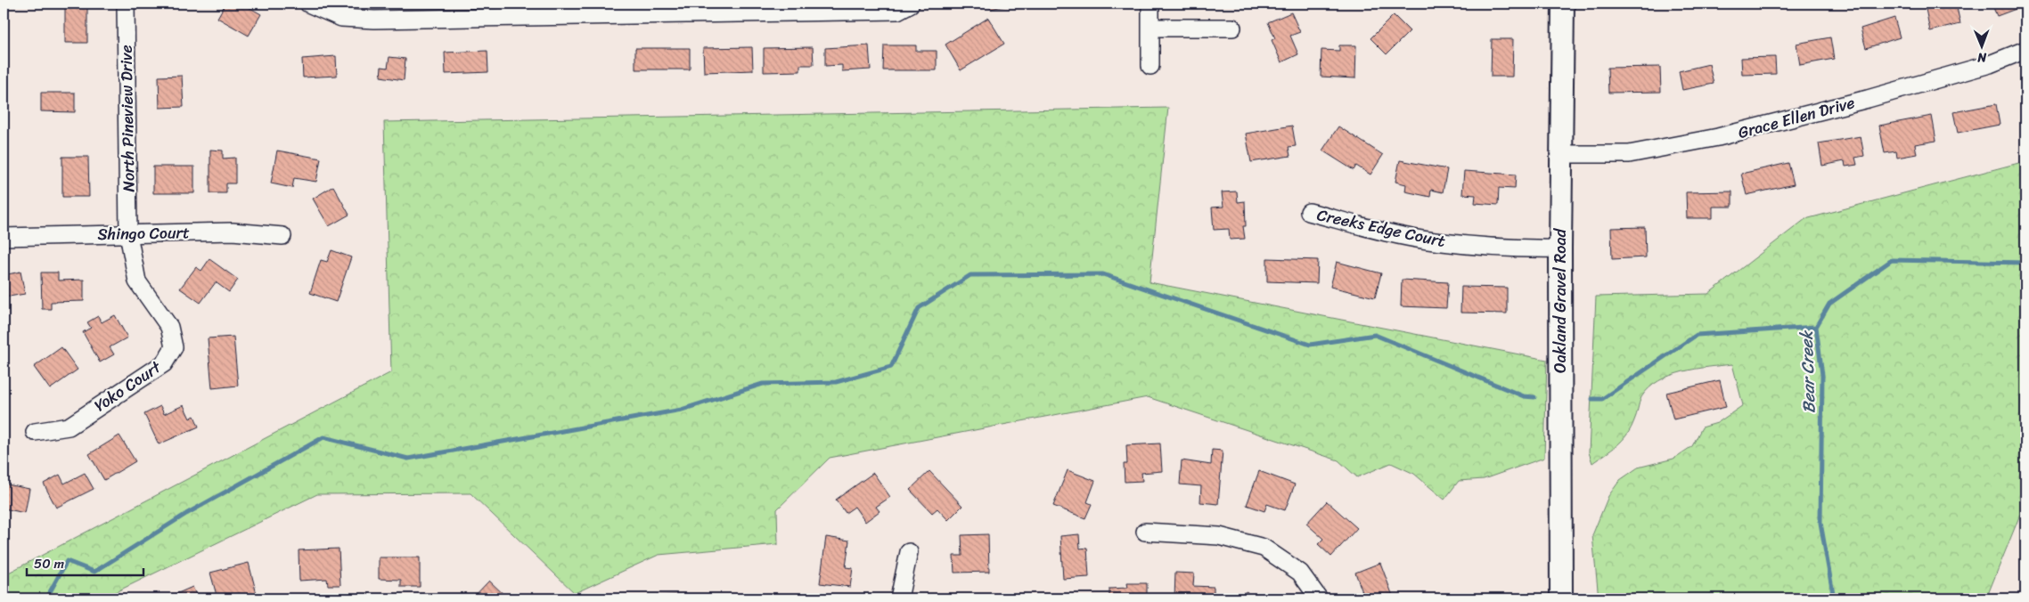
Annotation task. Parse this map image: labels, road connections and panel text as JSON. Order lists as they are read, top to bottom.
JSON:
{
  "streets": {
    "street": [
      "Grace Ellen Drive",
      "North Pineview Drive",
      "Creeks Edge Court",
      "Shingo Court",
      "Oakland Gravel Road",
      "Yoko Court"
    ]
  },
  "crossings": [
    ["Grace Ellen Drive", "Oakland Gravel Road"],
    ["North Pineview Drive", "Shingo Court"],
    ["North Pineview Drive", "Yoko Court"],
    ["Creeks Edge Court", "Oakland Gravel Road"],
    ["Shingo Court", "Yoko Court"]
  ],
  "water": ["Bear Creek"],
  "scale_bar": "50 m",
  "north": "bottom"
}
